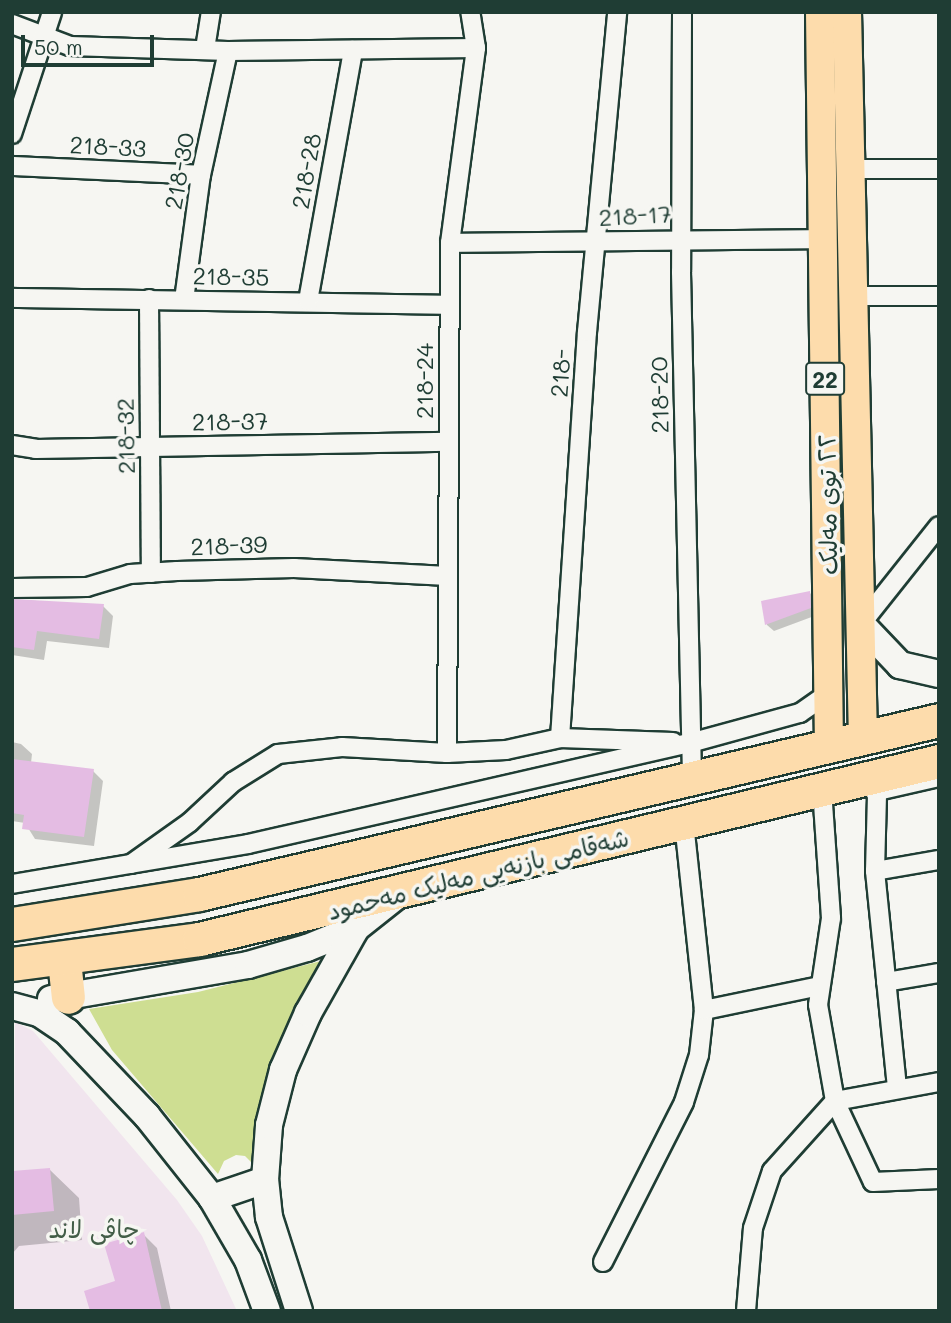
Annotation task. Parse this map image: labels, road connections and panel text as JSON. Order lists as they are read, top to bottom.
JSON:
{
  "streets": {
    "highway": ["شەقامی بازنەیی مەلیک مەحمود"],
    "main road": ["22", "٢٢ توی مەلیک"],
    "street": [
      "218-33",
      "218-30",
      "218-28",
      "218-17",
      "218-35",
      "218-",
      "218-24",
      "218-20",
      "218-37",
      "218-32",
      "218-39"
    ]
  },
  "crossings": [
    ["218-33", "218-30"],
    ["218-30", "218-35"],
    ["218-28", "218-35"],
    ["218-17", "218-"],
    ["218-17", "218-24"],
    ["218-17", "218-20"],
    ["218-17", "٢٢ توی مەلیک"],
    ["218-35", "218-24"],
    ["218-35", "218-32"],
    ["218-24", "218-37"],
    ["218-24", "218-39"],
    ["218-20", "شەقامی بازنەیی مەلیک مەحمود"],
    ["218-37", "218-32"],
    ["218-32", "218-39"],
    ["٢٢ توی مەلیک", "شەقامی بازنەیی مەلیک مەحمود"]
  ],
  "parks": ["چاڤی لاند"],
  "scale_bar": "50 m"
}
